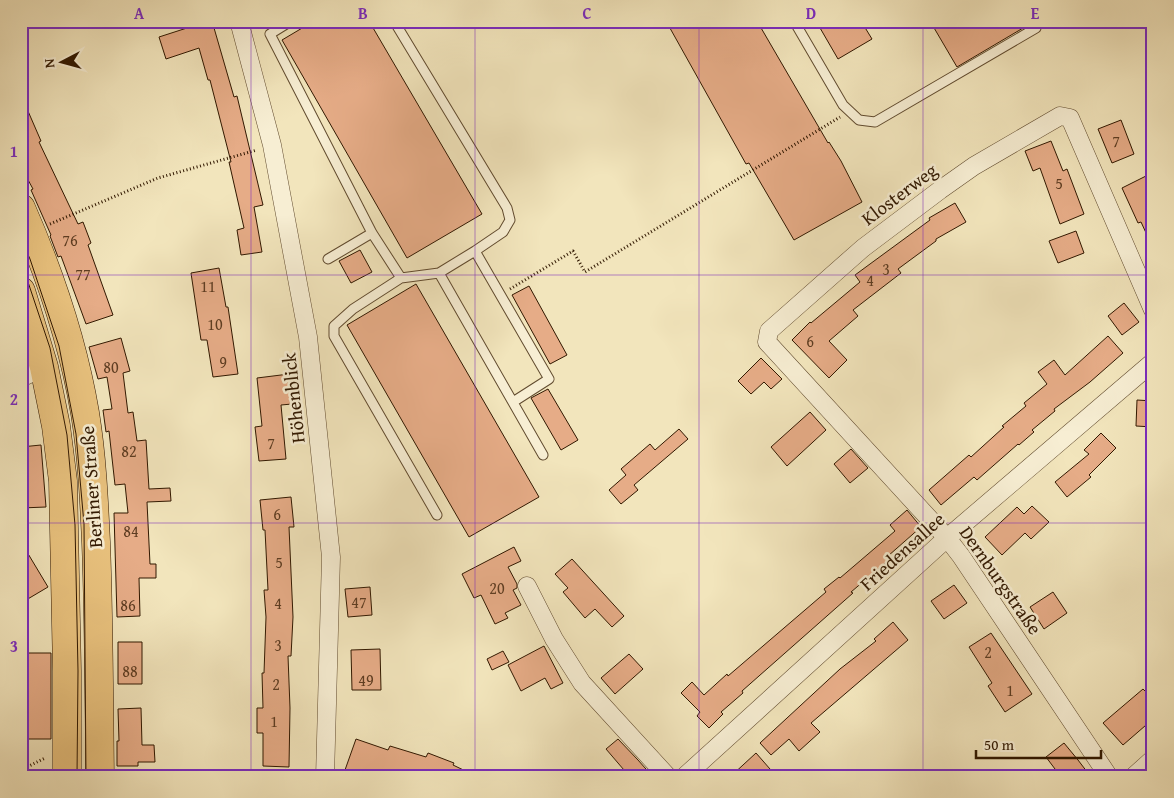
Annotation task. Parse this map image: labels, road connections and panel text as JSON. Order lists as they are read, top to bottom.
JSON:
{
  "streets": {
    "main road": ["Berliner Straße"],
    "street": [
      "Klosterweg",
      "Höhenblick",
      "Friedensallee",
      "Dernburgstraße"
    ]
  },
  "crossings": [
    ["Klosterweg", "Dernburgstraße"],
    ["Friedensallee", "Dernburgstraße"]
  ],
  "house_numbers": [
    "7",
    "5",
    "76",
    "3",
    "77",
    "4",
    "11",
    "10",
    "6",
    "9",
    "80",
    "7",
    "82",
    "6",
    "84",
    "5",
    "20",
    "47",
    "4",
    "86",
    "3",
    "2",
    "88",
    "49",
    "2",
    "1",
    "1"
  ],
  "scale_bar": "50 m",
  "north": "left",
  "grid": {
    "columns": [
      "A",
      "B",
      "C",
      "D",
      "E"
    ],
    "rows": ["1", "2", "3"]
  }
}
